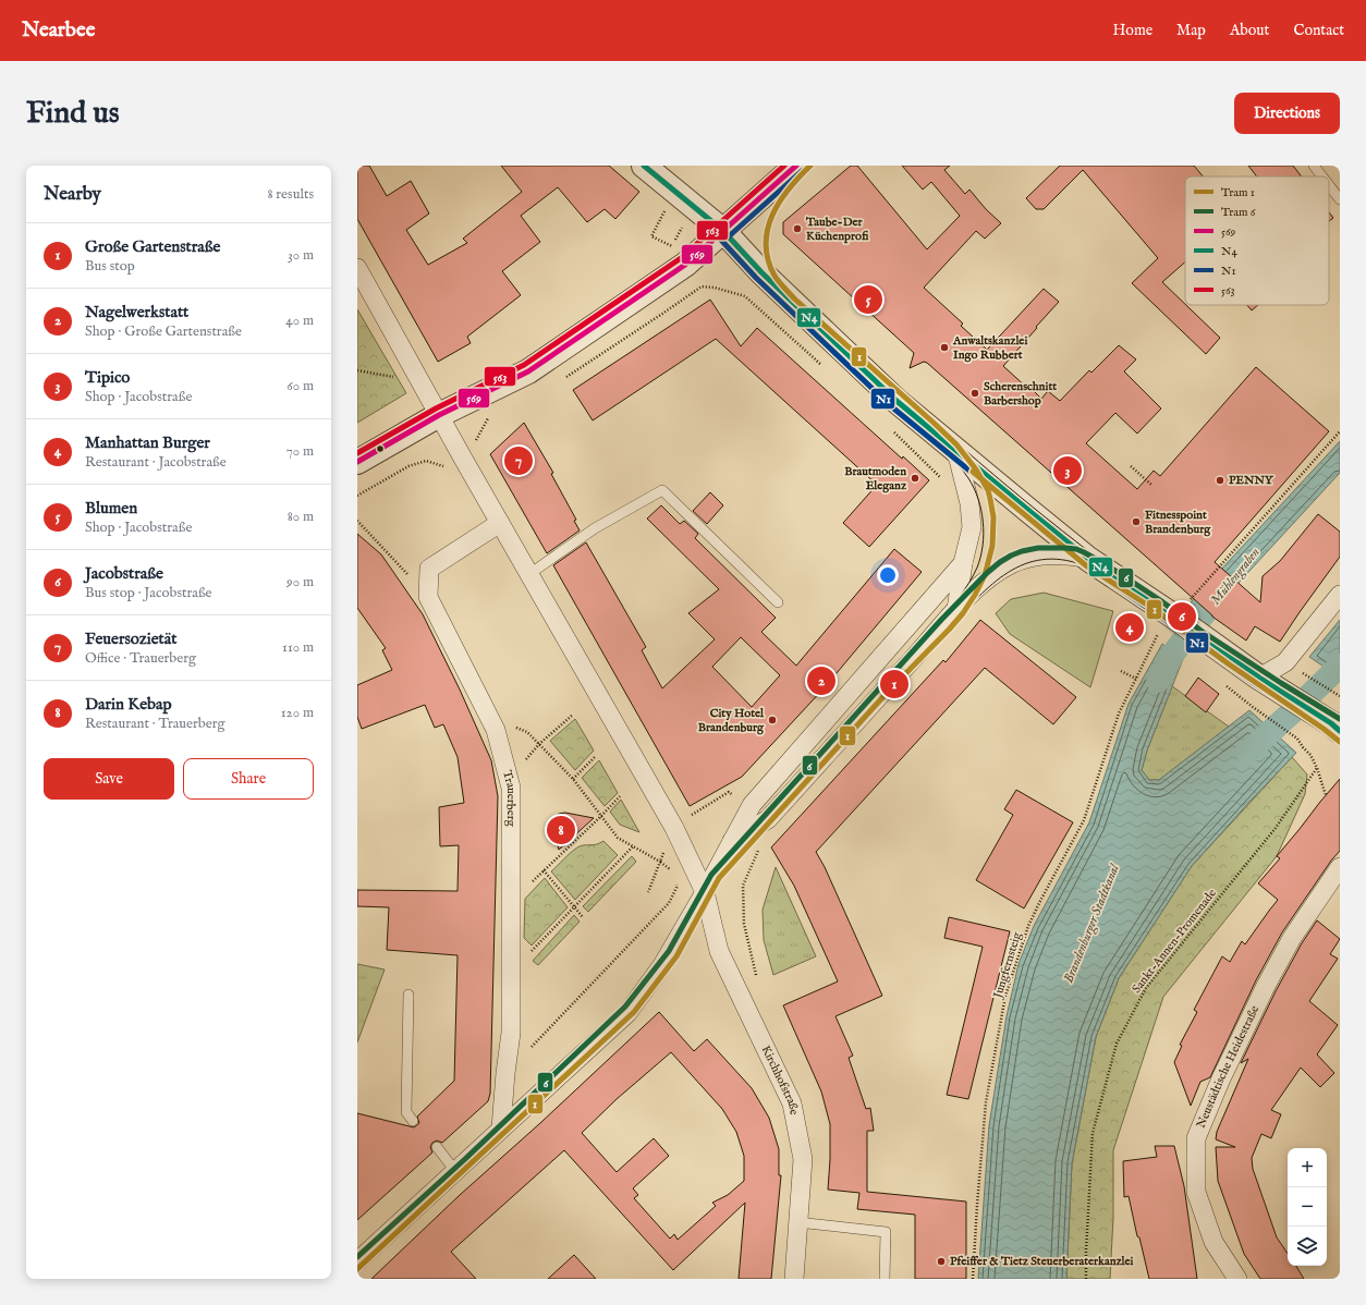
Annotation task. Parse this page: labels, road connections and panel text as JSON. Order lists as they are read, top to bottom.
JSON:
{
  "streets": {
    "street": ["Trauerberg", "Neustädtische Heidestraße", "Kirchhofstraße"],
    "path": ["Sankt-Annen-Promenade", "Jungfernsteig"]
  },
  "water": ["Mühlengraben", "Brandenburger Stadtkanal"],
  "places": [
    "Taube-Der Küchenprofi",
    "Anwaltskanzlei Ingo Rubbert",
    "Scherenschnitt Barbershop",
    "Brautmoden Eleganz",
    "PENNY",
    "Fitnesspoint Brandenburg",
    "City Hotel Brandenburg",
    "Pfeiffer & Tietz Steuerberaterkanzlei"
  ],
  "lines": [
    "tram line 1",
    "transit line 569",
    "transit line N4",
    "transit line 563",
    "transit line N1",
    "tram line 6"
  ],
  "legend": [
    "Tram 1",
    "Tram 6",
    "569",
    "N4",
    "N1",
    "563"
  ],
  "page": {
    "header": "Nearbee",
    "nav": [
      "Home",
      "Map",
      "About",
      "Contact"
    ],
    "buttons": [
      "Directions",
      ["Save", "Share"]
    ],
    "title": "Find us",
    "heading": ["Nearby", "8 results"],
    "list": [
      {
        "mark": "1",
        "name": "Große Gartenstraße",
        "note": "Bus stop",
        "value": "30 m"
      },
      {
        "mark": "2",
        "name": "Nagelwerkstatt",
        "note": "Shop · Große Gartenstraße",
        "value": "40 m"
      },
      {
        "mark": "3",
        "name": "Tipico",
        "note": "Shop · Jacobstraße",
        "value": "60 m"
      },
      {
        "mark": "4",
        "name": "Manhattan Burger",
        "note": "Restaurant · Jacobstraße",
        "value": "70 m"
      },
      {
        "mark": "5",
        "name": "Blumen",
        "note": "Shop · Jacobstraße",
        "value": "80 m"
      },
      {
        "mark": "6",
        "name": "Jacobstraße",
        "note": "Bus stop · Jacobstraße",
        "value": "90 m"
      },
      {
        "mark": "7",
        "name": "Feuersozietät",
        "note": "Office · Trauerberg",
        "value": "110 m"
      },
      {
        "mark": "8",
        "name": "Darin Kebap",
        "note": "Restaurant · Trauerberg",
        "value": "120 m"
      }
    ],
    "pins": [
      "5",
      "7",
      "3",
      "6",
      "4",
      "2",
      "1",
      "8"
    ],
    "map_buttons": ["+", "−"]
  }
}
